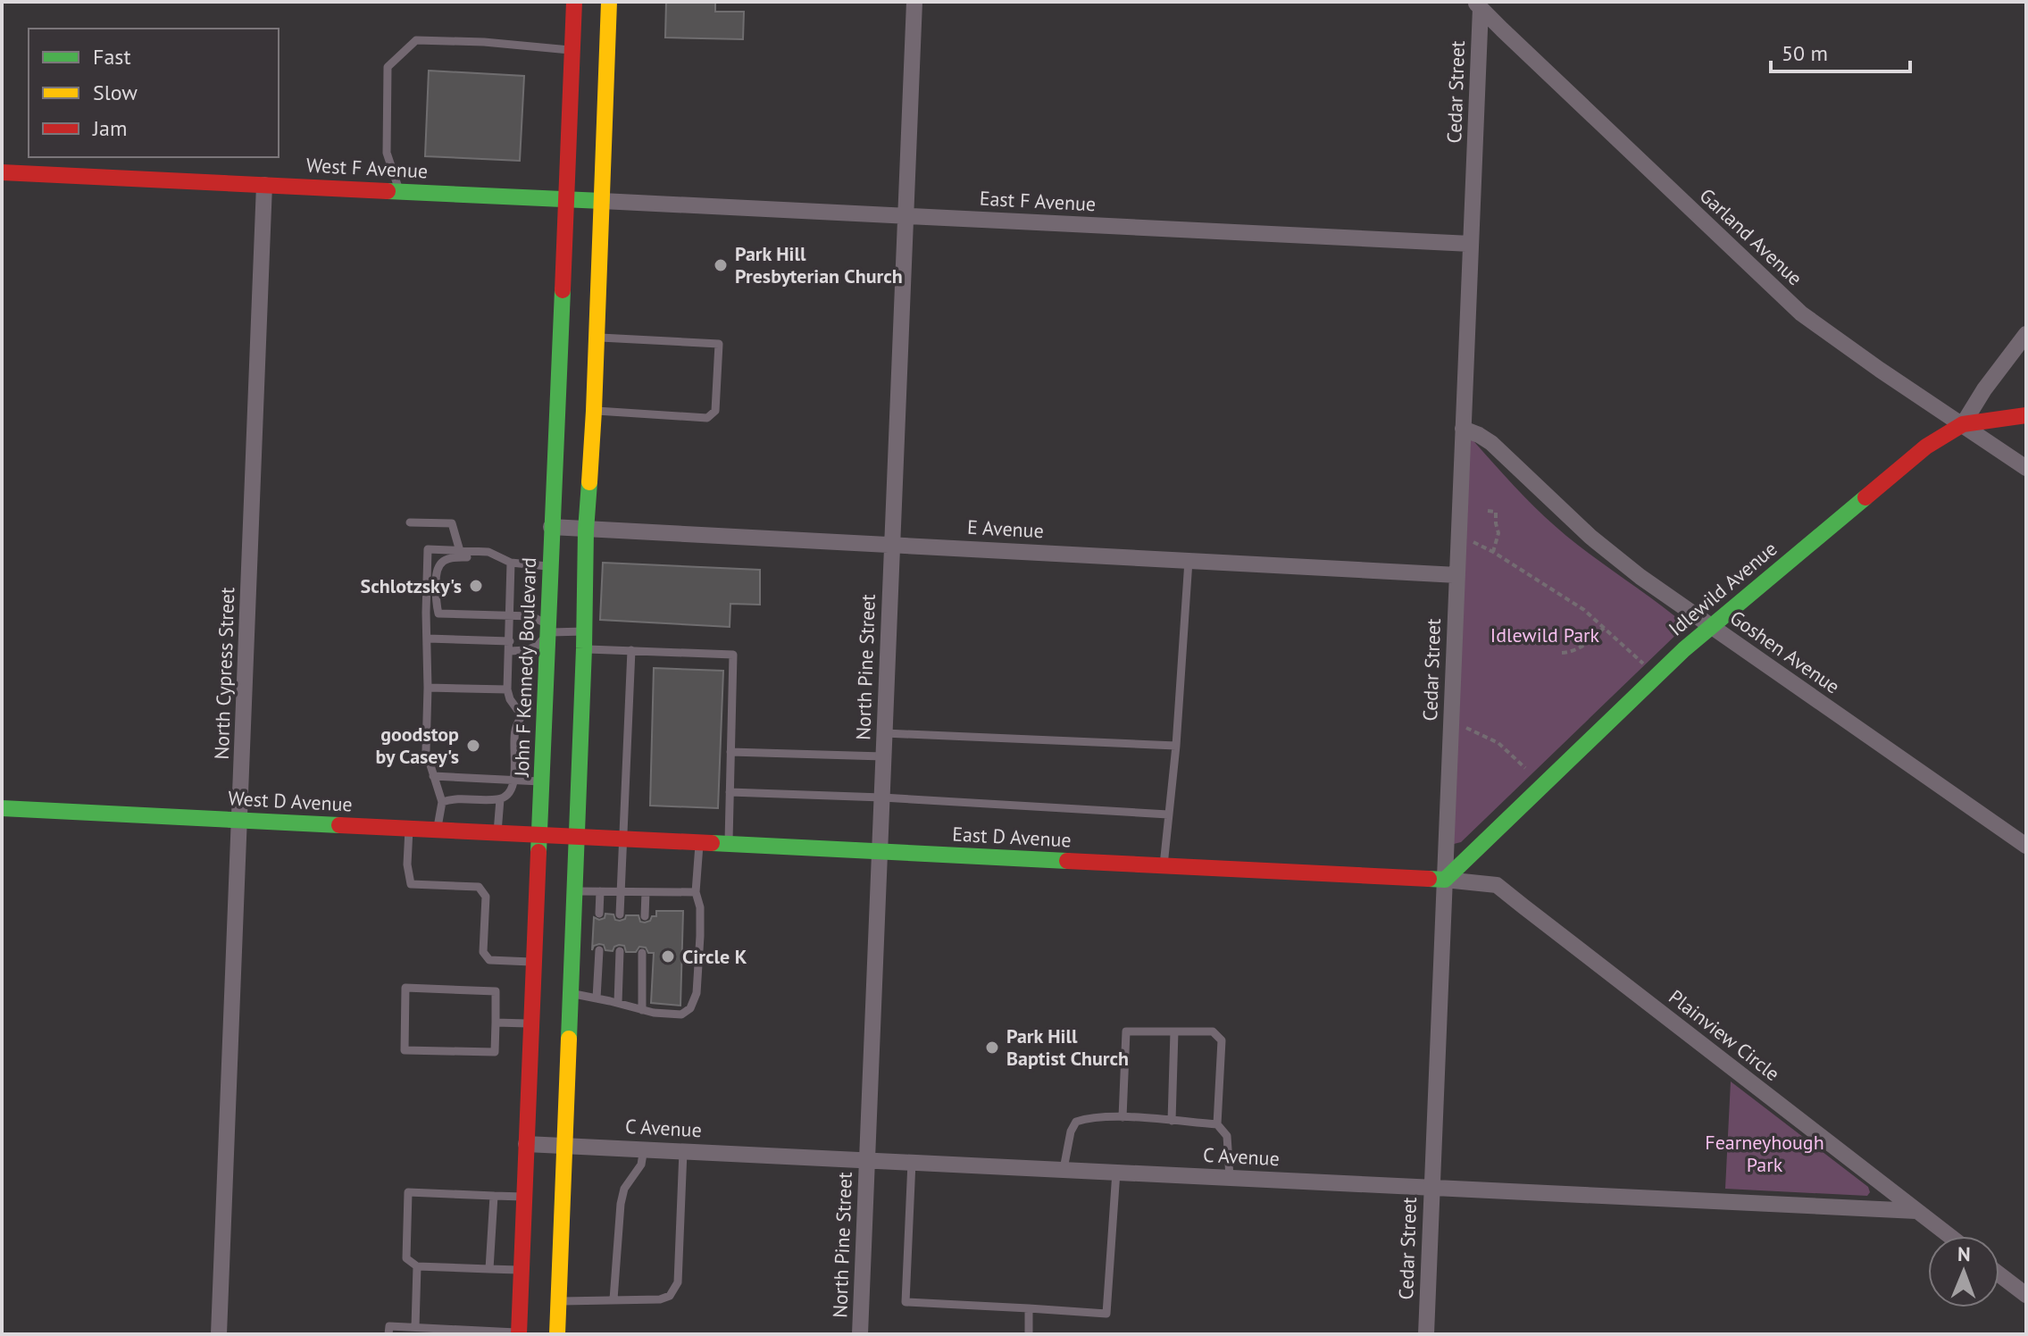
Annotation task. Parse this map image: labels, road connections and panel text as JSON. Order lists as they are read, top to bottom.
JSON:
{
  "streets": {
    "street": [
      "Cedar Street",
      "West F Avenue",
      "East F Avenue",
      "Garland Avenue",
      "E Avenue",
      "Idlewild Avenue",
      "Goshen Avenue",
      "John F Kennedy Boulevard",
      "North Pine Street",
      "North Cypress Street",
      "West D Avenue",
      "East D Avenue",
      "Plainview Circle",
      "C Avenue"
    ]
  },
  "crossings": [
    ["Cedar Street", "East F Avenue"],
    ["Cedar Street", "Garland Avenue"],
    ["Cedar Street", "E Avenue"],
    ["Cedar Street", "Idlewild Avenue"],
    ["Cedar Street", "Goshen Avenue"],
    ["Cedar Street", "East D Avenue"],
    ["Cedar Street", "Plainview Circle"],
    ["Cedar Street", "C Avenue"],
    ["West F Avenue", "East F Avenue"],
    ["West F Avenue", "John F Kennedy Boulevard"],
    ["West F Avenue", "North Cypress Street"],
    ["East F Avenue", "North Pine Street"],
    ["Garland Avenue", "Idlewild Avenue"],
    ["E Avenue", "John F Kennedy Boulevard"],
    ["E Avenue", "North Pine Street"],
    ["Idlewild Avenue", "Goshen Avenue"],
    ["Idlewild Avenue", "East D Avenue"],
    ["Idlewild Avenue", "Plainview Circle"],
    ["John F Kennedy Boulevard", "West D Avenue"],
    ["John F Kennedy Boulevard", "C Avenue"],
    ["North Pine Street", "East D Avenue"],
    ["North Pine Street", "C Avenue"],
    ["North Cypress Street", "West D Avenue"],
    ["West D Avenue", "East D Avenue"],
    ["East D Avenue", "Plainview Circle"],
    ["Plainview Circle", "C Avenue"]
  ],
  "parks": ["Idlewild Park", "Fearneyhough Park"],
  "places": [
    "Park Hill Presbyterian Church",
    "Schlotzsky's",
    "goodstop by Casey's",
    "Circle K",
    "Park Hill Baptist Church"
  ],
  "legend": ["Fast", "Slow", "Jam"],
  "scale_bar": "50 m",
  "north": "top"
}
